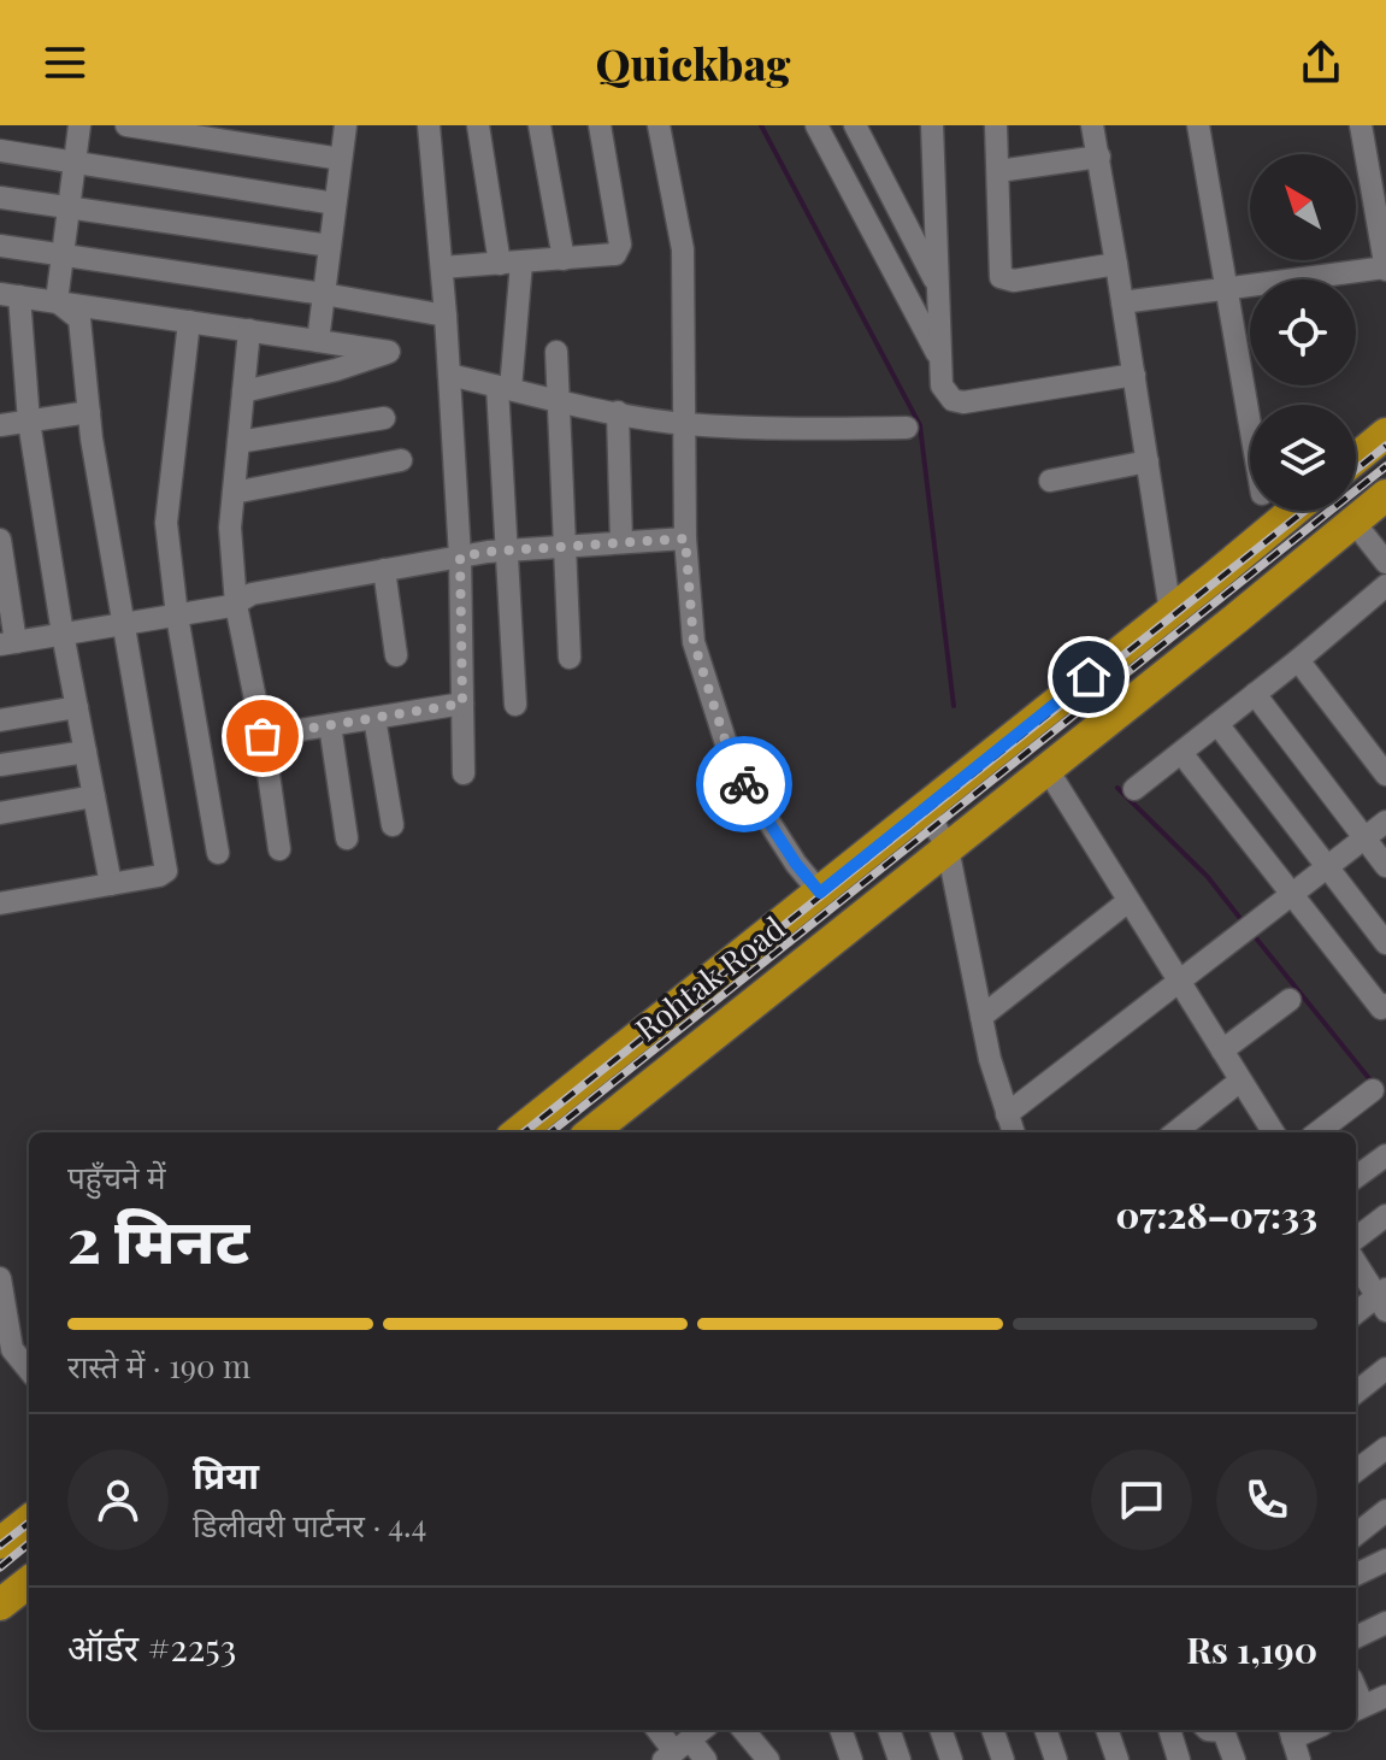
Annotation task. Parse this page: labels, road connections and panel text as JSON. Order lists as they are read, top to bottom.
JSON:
{
  "streets": {
    "highway": ["Rohtak Road"]
  },
  "north": "top left",
  "page": {
    "header": "Quickbag",
    "heading": ["2 मिनट", "पहुँचने में", "07:28–07:33"],
    "panel": [
      "प्रिया",
      "डिलीवरी पार्टनर · 4.4",
      "ऑर्डर #2253",
      "Rs 1,190"
    ],
    "bar": "रास्ते में · 190 m"
  }
}
